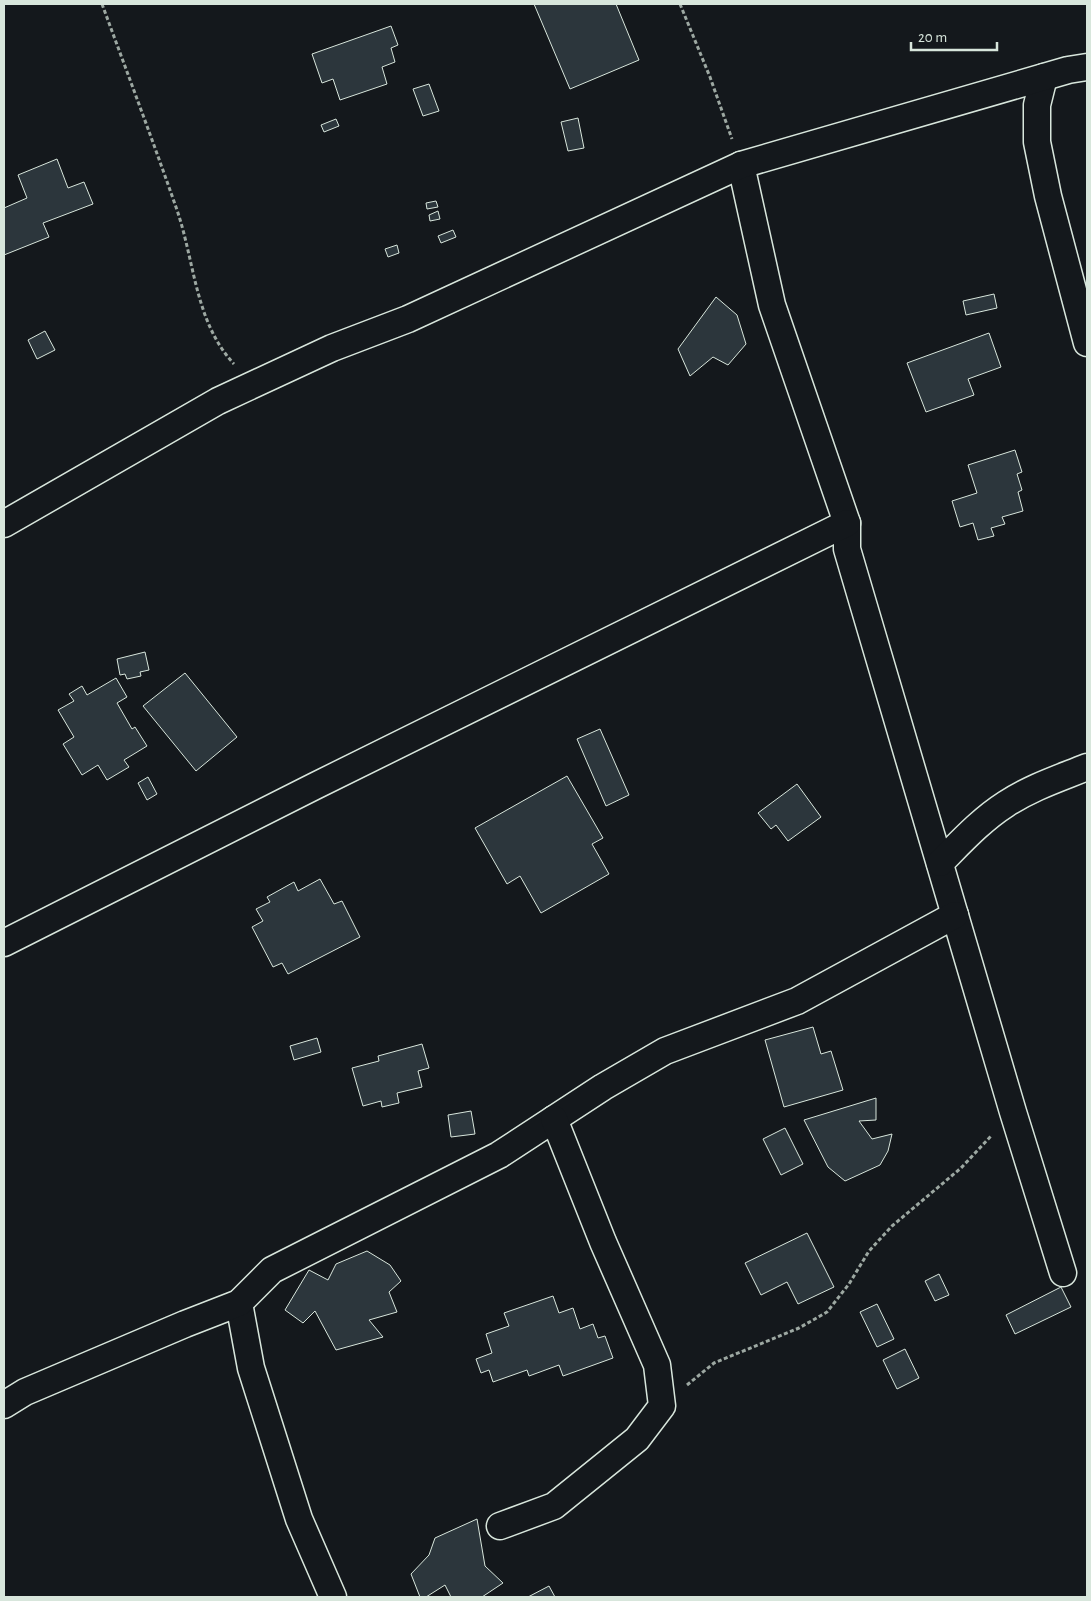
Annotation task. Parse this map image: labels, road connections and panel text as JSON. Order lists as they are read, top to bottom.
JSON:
{
  "scale_bar": "20 m"
}
